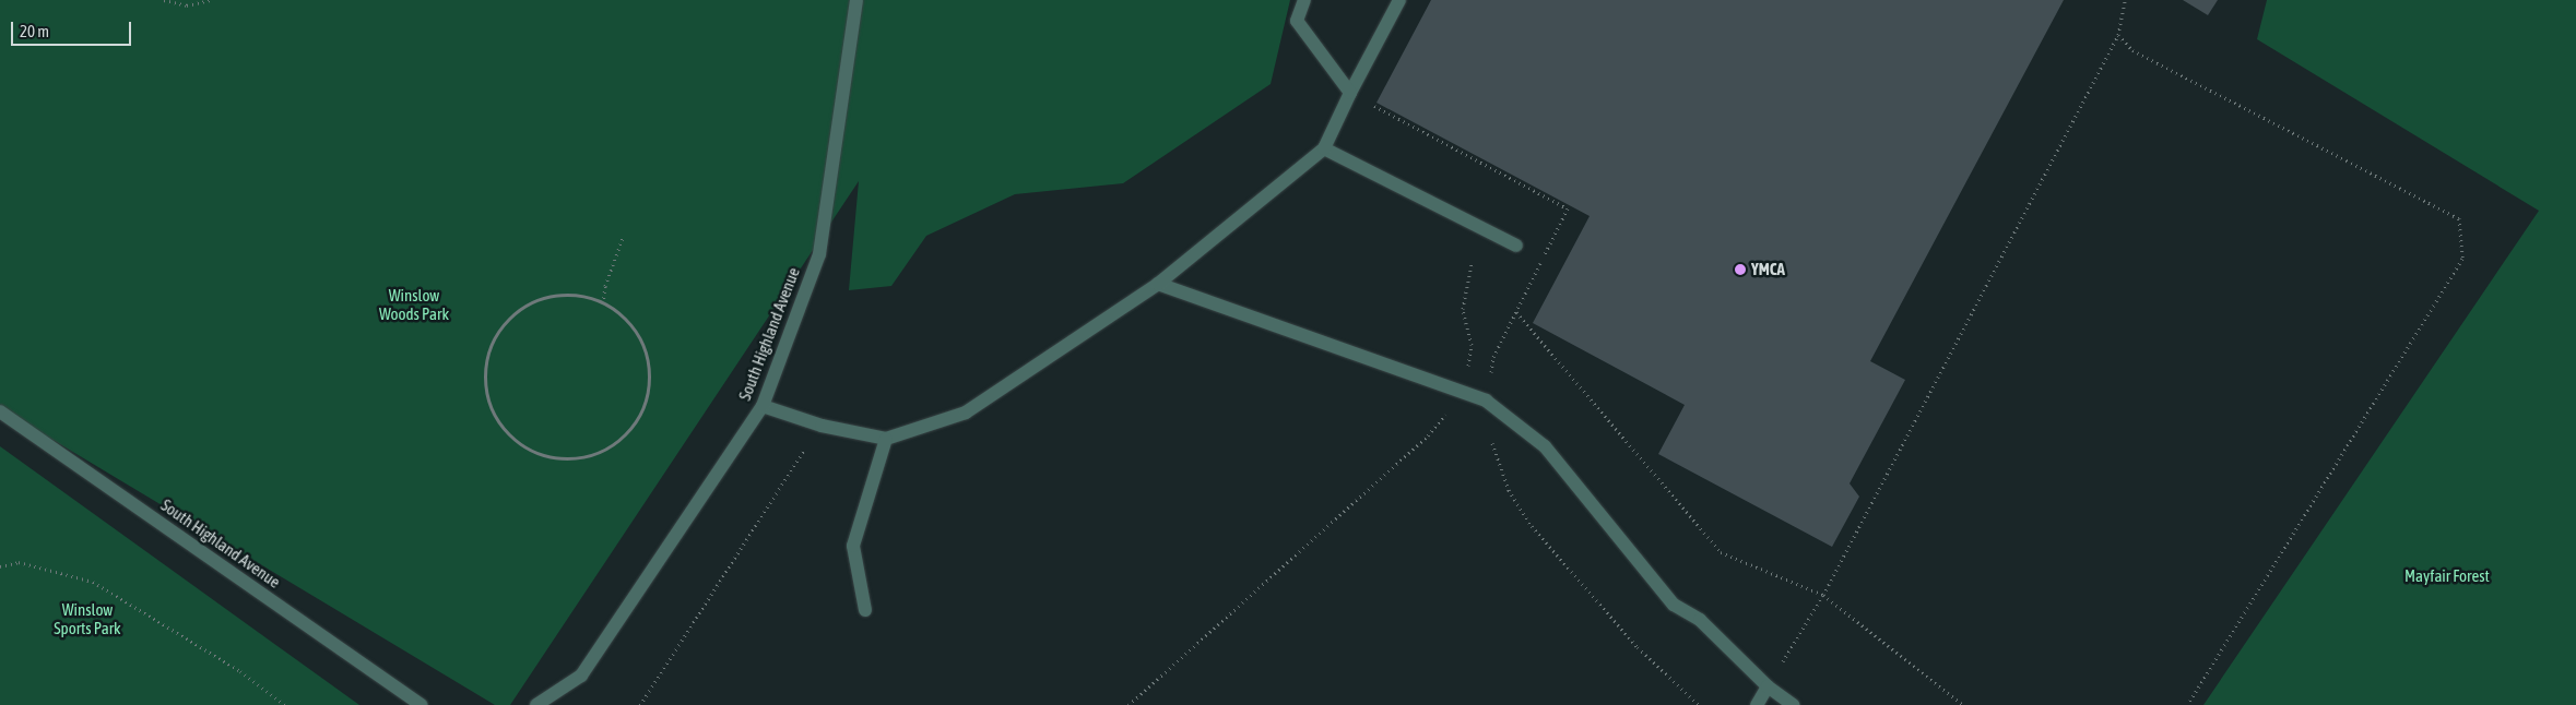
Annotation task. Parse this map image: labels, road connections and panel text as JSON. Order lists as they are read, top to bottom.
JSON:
{
  "streets": {
    "street": ["South Highland Avenue"]
  },
  "parks": ["Winslow Woods Park", "Mayfair Forest", "Winslow Sports Park"],
  "places": ["YMCA"],
  "scale_bar": "20 m"
}
